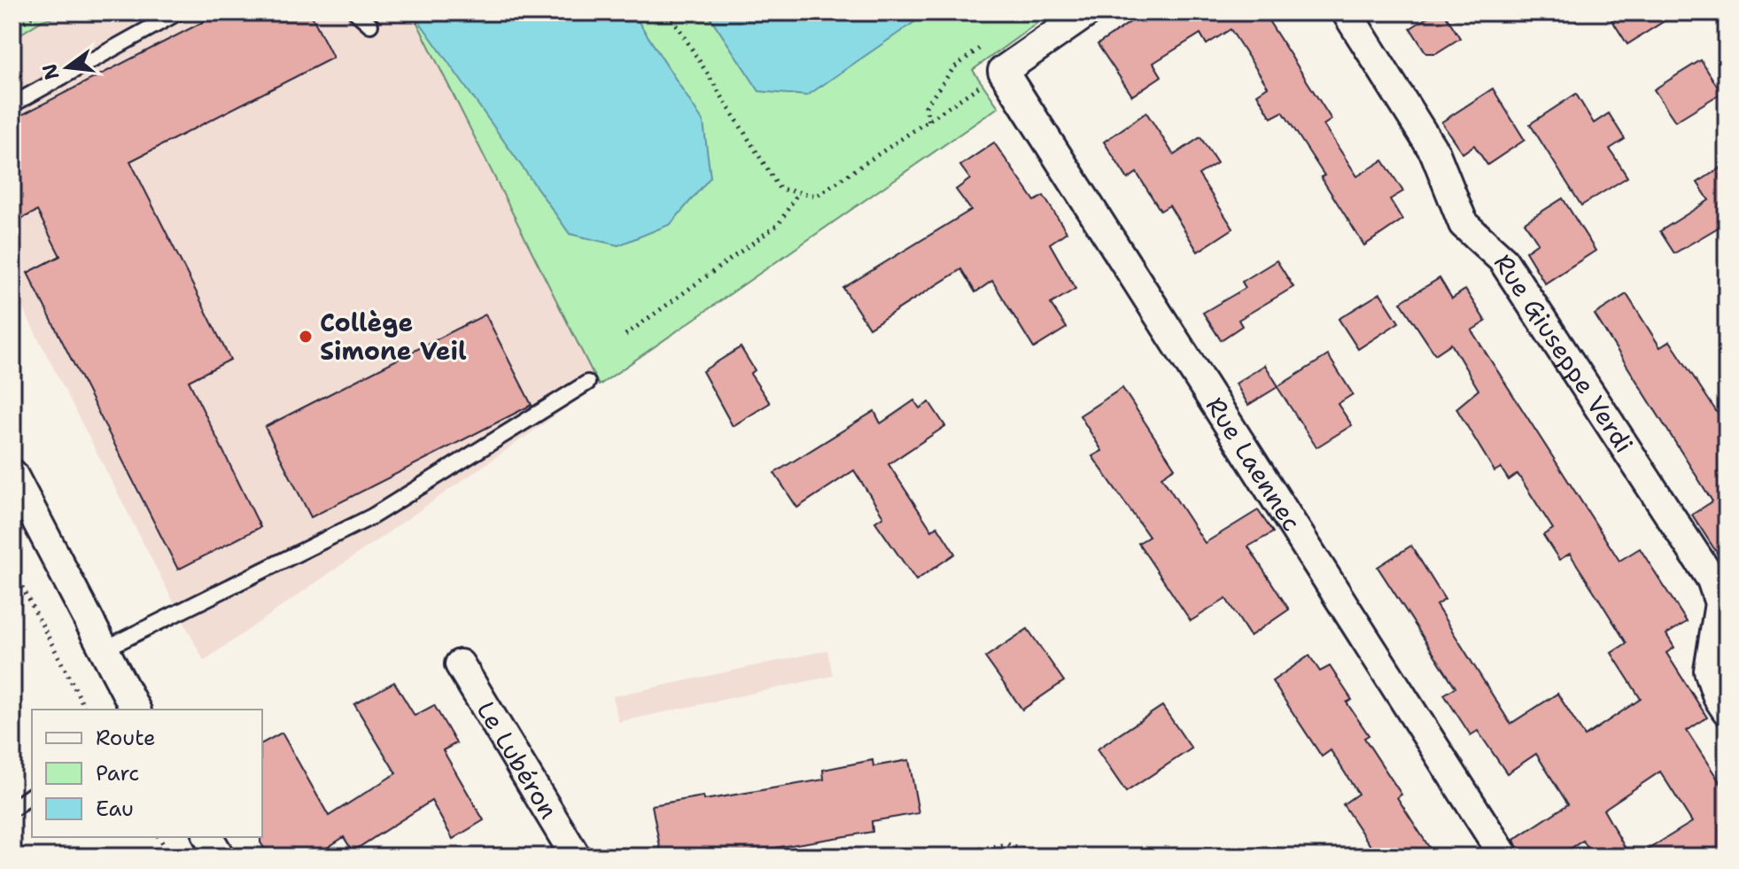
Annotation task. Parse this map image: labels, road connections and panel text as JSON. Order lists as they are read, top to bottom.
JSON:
{
  "streets": {
    "street": ["Rue Giuseppe Verdi", "Rue Laennec", "Le Lubéron"]
  },
  "places": ["Collège Simone Veil"],
  "legend": ["Route", "Parc", "Eau"],
  "north": "left"
}
